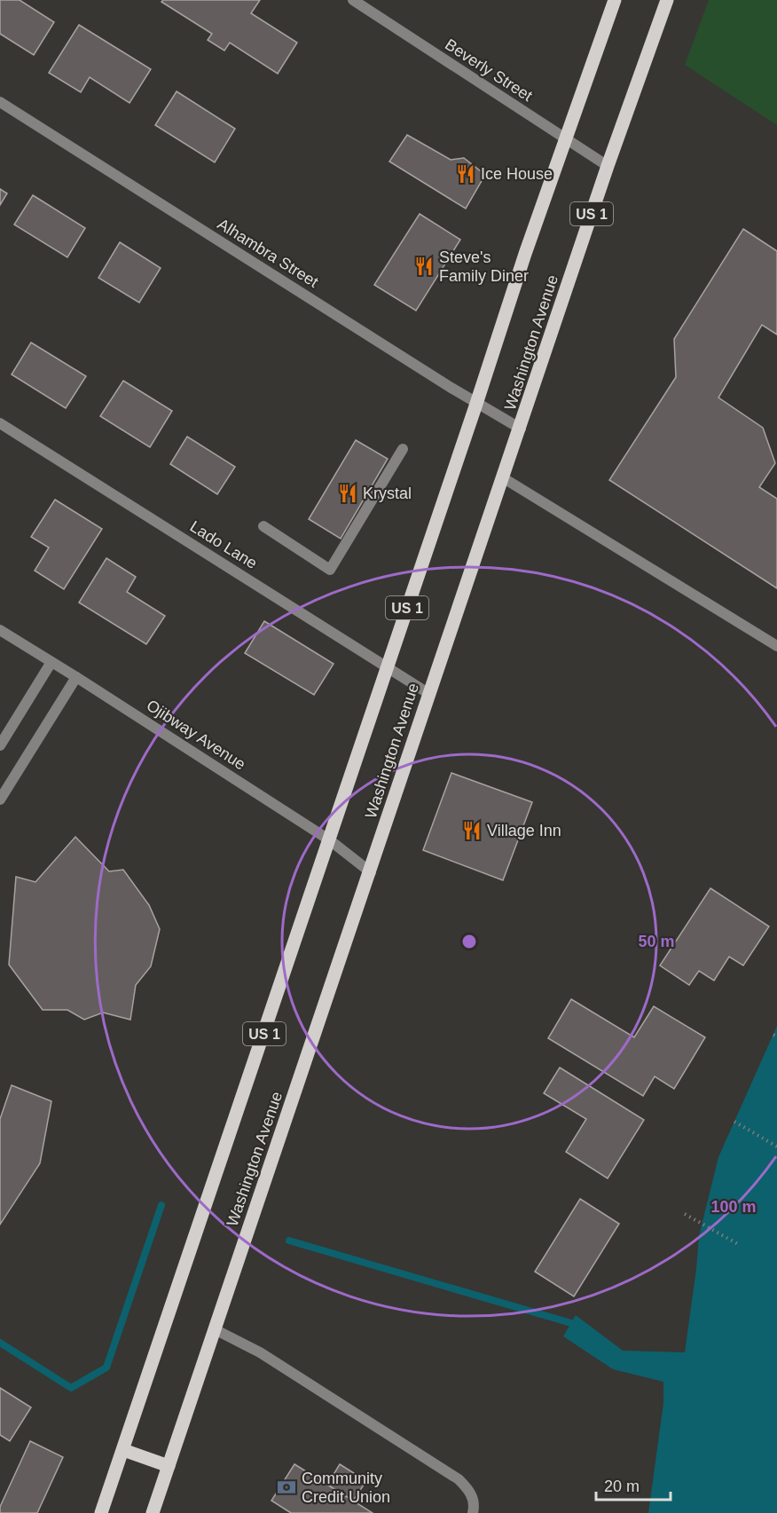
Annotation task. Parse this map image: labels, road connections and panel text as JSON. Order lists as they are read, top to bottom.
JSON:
{
  "streets": {
    "main road": ["US 1", "Washington Avenue"],
    "street": [
      "Beverly Street",
      "Alhambra Street",
      "Lado Lane",
      "Ojibway Avenue"
    ]
  },
  "crossings": [
    ["Beverly Street", "Washington Avenue"],
    ["Alhambra Street", "Washington Avenue"],
    ["Washington Avenue", "Lado Lane"],
    ["Washington Avenue", "Ojibway Avenue"]
  ],
  "places": {
    "restaurant": [
      "Ice House",
      "Steve's Family Diner",
      "Krystal",
      "Village Inn"
    ],
    "bank": ["Community Credit Union"]
  },
  "scale_bar": "20 m",
  "rings": ["50 m", "100 m"]
}
